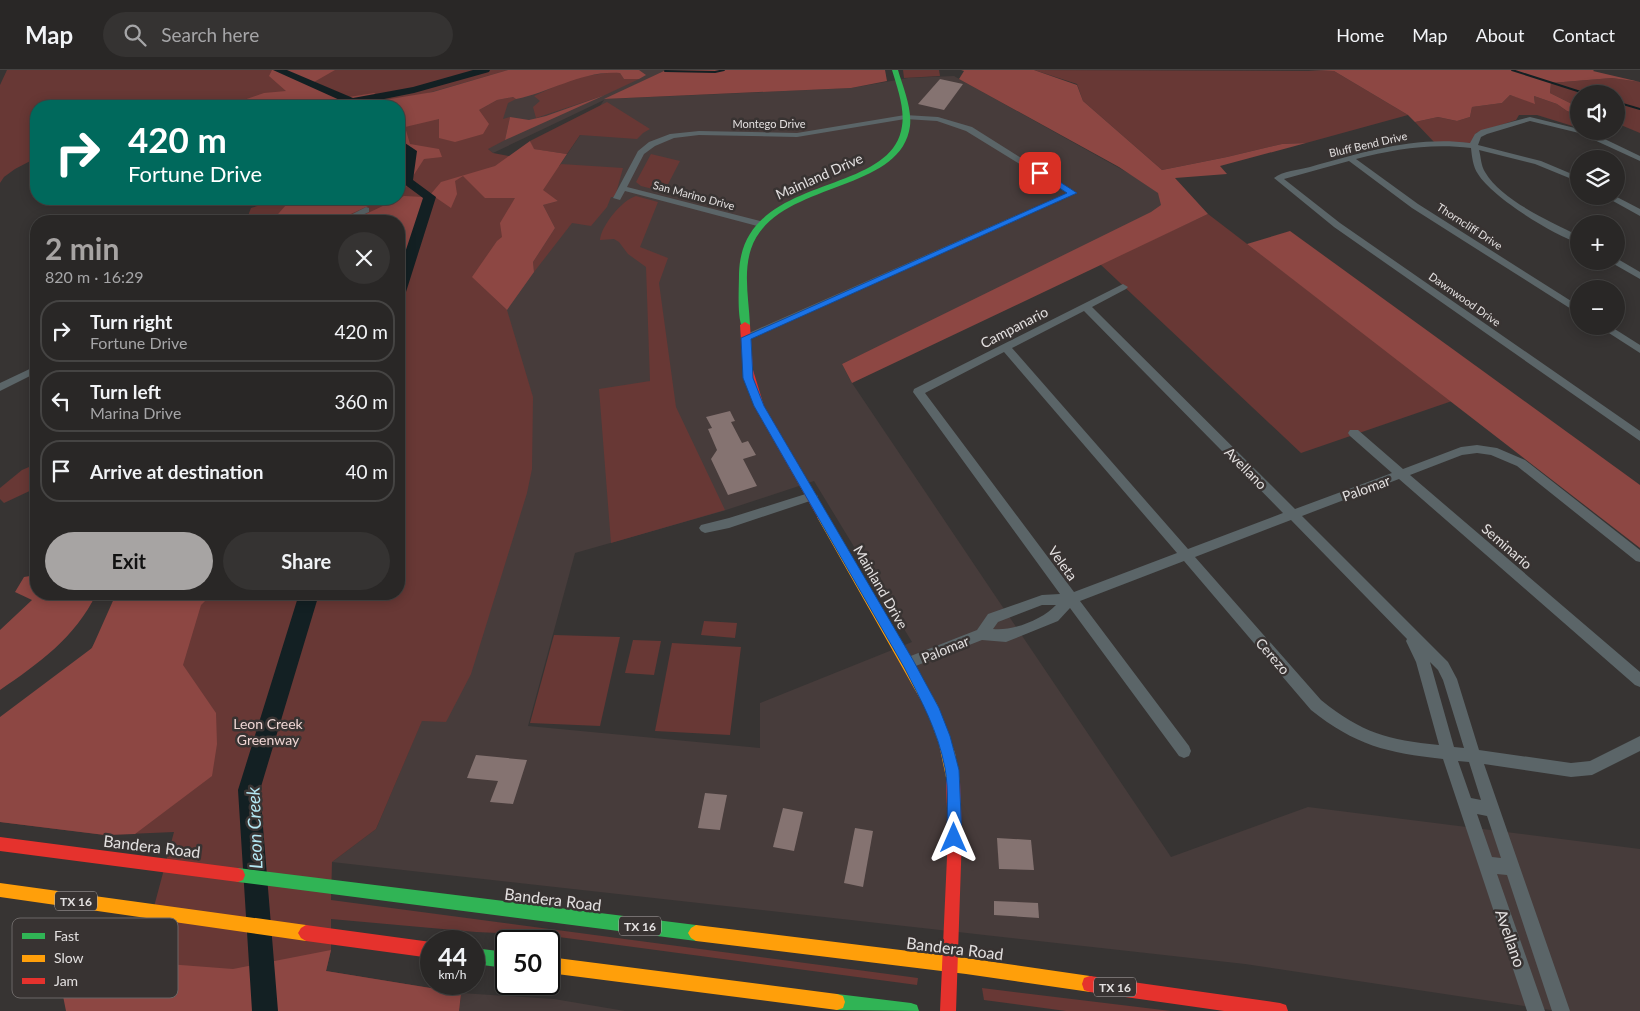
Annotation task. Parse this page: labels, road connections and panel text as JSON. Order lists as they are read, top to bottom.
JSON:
{
  "streets": {
    "main road": ["Mainland Drive", "Bandera Road", "TX 16"],
    "street": [
      "Montego Drive",
      "Bluff Bend Drive",
      "San Marino Drive",
      "Thorncliff Drive",
      "Dawnwood Drive",
      "Campanario",
      "Avellano",
      "Palomar",
      "Seminario",
      "Veleta",
      "Cerezo"
    ]
  },
  "crossings": [
    ["Montego Drive", "Mainland Drive"],
    ["Montego Drive", "San Marino Drive"],
    ["Bluff Bend Drive", "Thorncliff Drive"],
    ["Bluff Bend Drive", "Dawnwood Drive"],
    ["Mainland Drive", "San Marino Drive"],
    ["Mainland Drive", "Palomar"],
    ["Mainland Drive", "Bandera Road"],
    ["Campanario", "Avellano"],
    ["Campanario", "Veleta"],
    ["Campanario", "Cerezo"],
    ["Avellano", "Palomar"],
    ["Avellano", "Cerezo"],
    ["Palomar", "Seminario"],
    ["Palomar", "Veleta"],
    ["Palomar", "Cerezo"]
  ],
  "water": ["Leon Creek"],
  "parks": ["Leon Creek Greenway"],
  "legend": ["Fast", "Slow", "Jam"],
  "page": {
    "header": "Map",
    "search": "Search here",
    "nav": [
      "Home",
      "Map",
      "About",
      "Contact"
    ],
    "map_buttons": ["+", "−"],
    "turn": ["420 m", "Fortune Drive"],
    "heading": ["2 min", "820 m · 16:29"],
    "list": [
      {
        "name": "Turn right",
        "note": "Fortune Drive",
        "value": "420 m"
      },
      {
        "name": "Turn left",
        "note": "Marina Drive",
        "value": "360 m"
      },
      {
        "name": "Arrive at destination",
        "value": "40 m"
      }
    ],
    "buttons": ["Exit", "Share"],
    "speed": "44 km/h",
    "limit": "50"
  }
}
